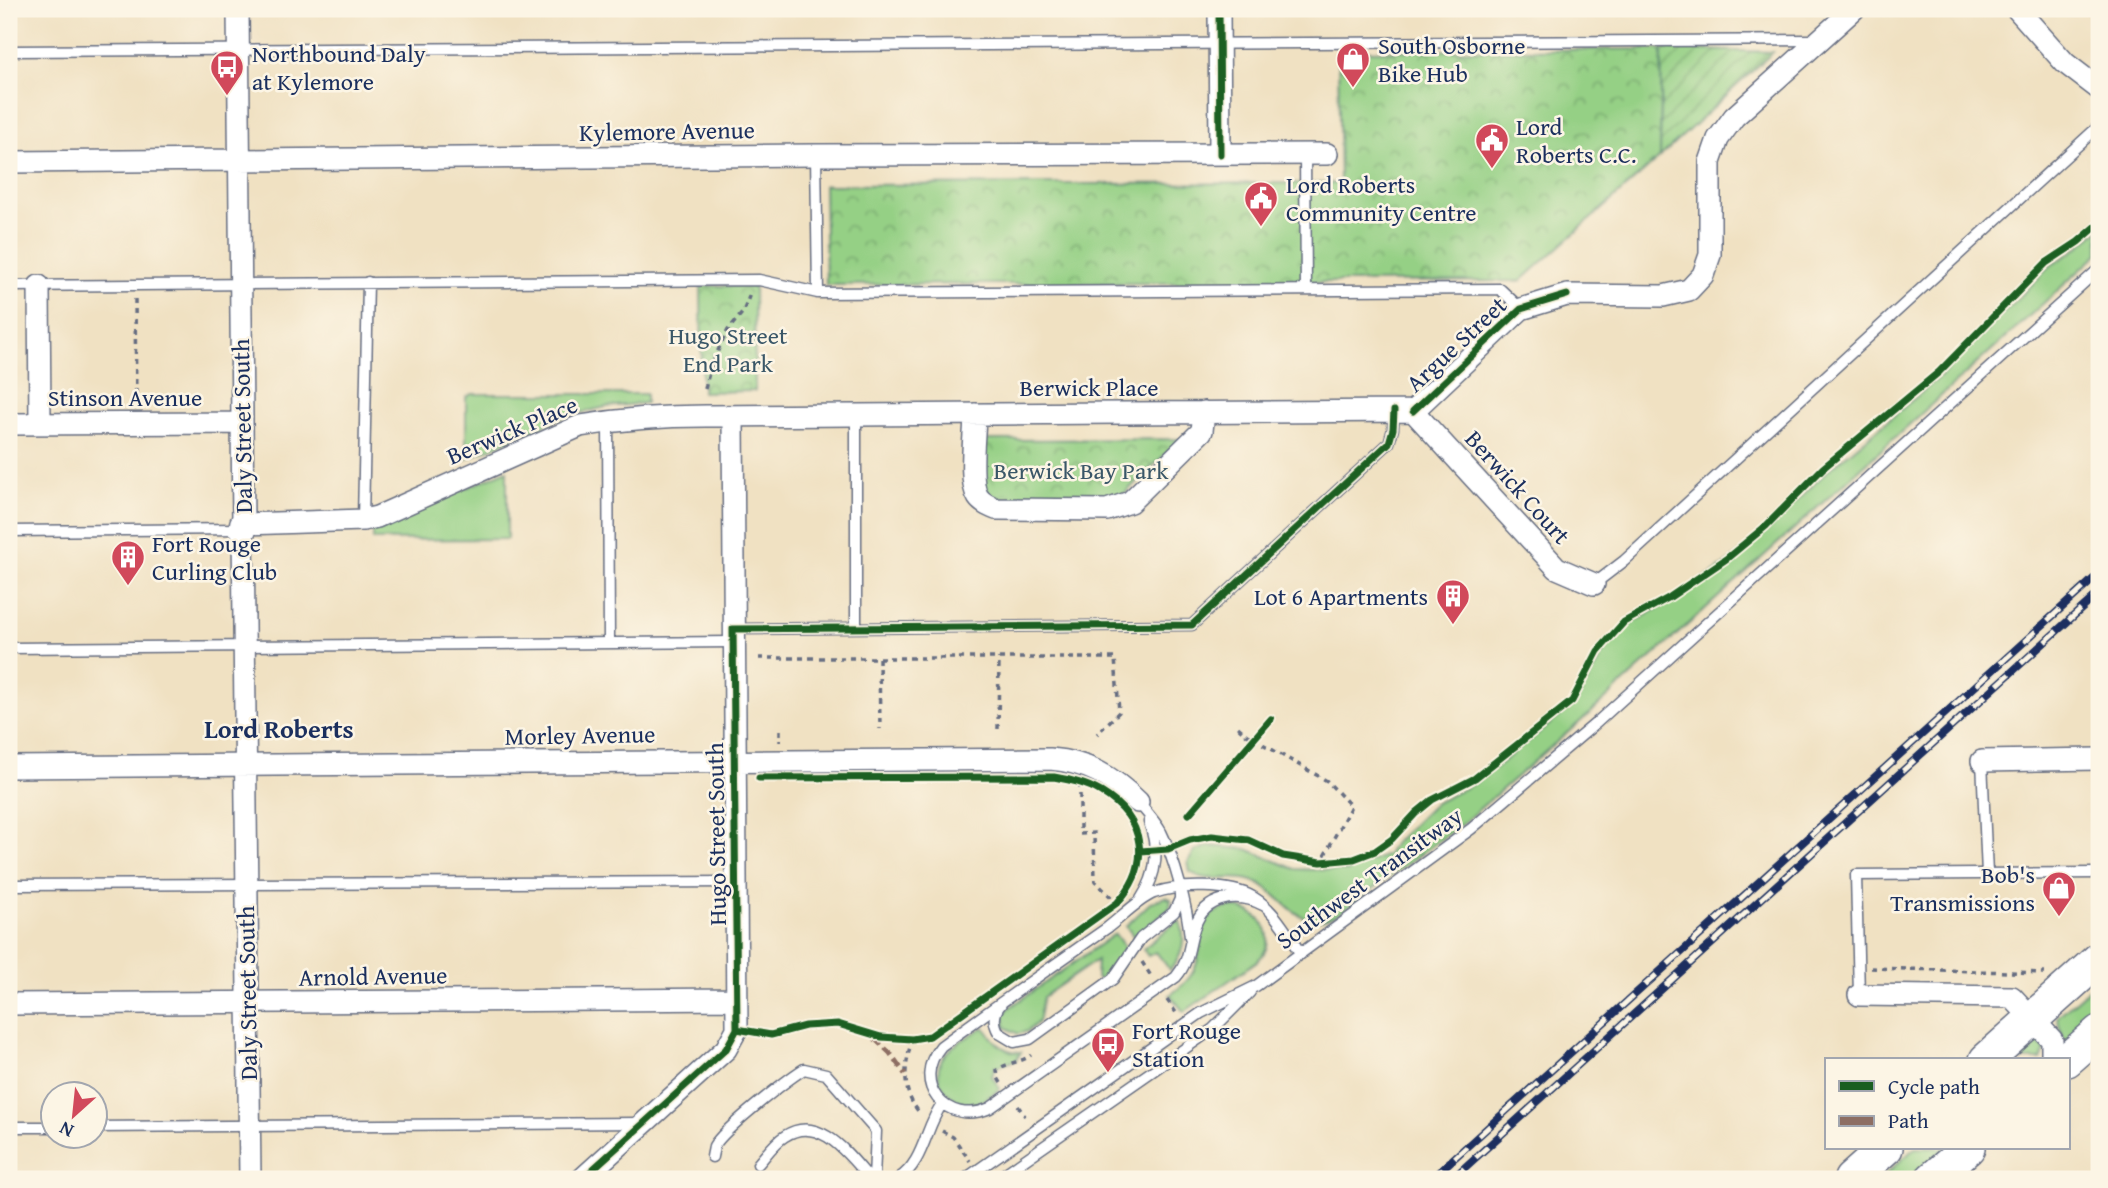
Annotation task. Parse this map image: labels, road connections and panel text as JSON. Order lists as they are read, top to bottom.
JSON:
{
  "streets": {
    "street": [
      "Kylemore Avenue",
      "Argue Street",
      "Berwick Place",
      "Stinson Avenue",
      "Daly Street South",
      "Berwick Court",
      "Morley Avenue",
      "Hugo Street South",
      "Arnold Avenue"
    ],
    "lane": ["Southwest Transitway"]
  },
  "crossings": [
    ["Kylemore Avenue", "Daly Street South"],
    ["Argue Street", "Berwick Place"],
    ["Argue Street", "Berwick Court"],
    ["Berwick Place", "Daly Street South"],
    ["Berwick Place", "Berwick Court"],
    ["Berwick Place", "Hugo Street South"],
    ["Stinson Avenue", "Daly Street South"],
    ["Daly Street South", "Morley Avenue"],
    ["Daly Street South", "Arnold Avenue"],
    ["Morley Avenue", "Hugo Street South"],
    ["Hugo Street South", "Arnold Avenue"]
  ],
  "districts": ["Lord Roberts"],
  "parks": ["Hugo Street End Park", "Berwick Bay Park"],
  "places": {
    "shop": ["South Osborne Bike Hub", "Bob's Transmissions"],
    "bus stop": ["Northbound Daly at Kylemore", "Fort Rouge Station"],
    "public building": ["Lord Roberts C.C.", "Lord Roberts Community Centre"],
    "building": ["Fort Rouge Curling Club", "Lot 6 Apartments"]
  },
  "legend": ["Cycle path", "Path"],
  "north": "bottom left"
}
